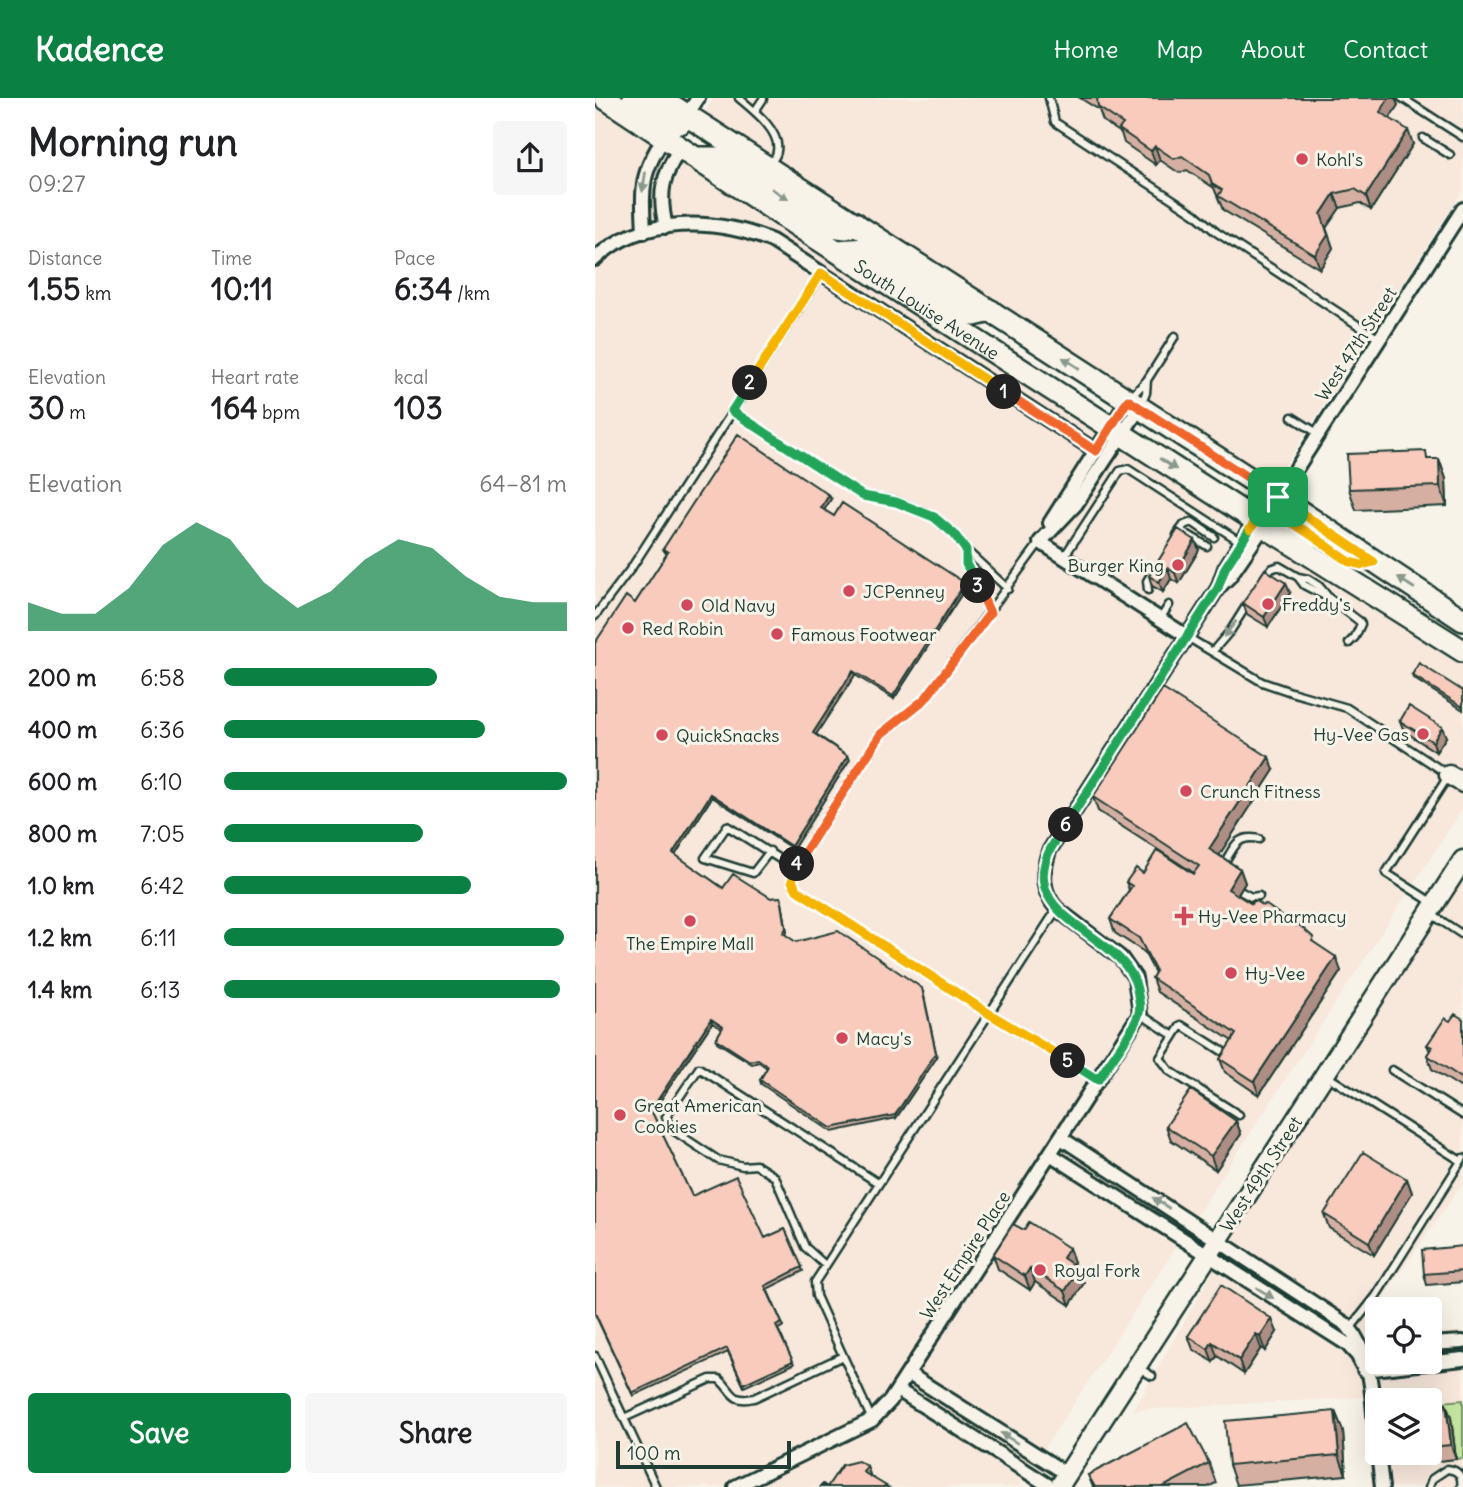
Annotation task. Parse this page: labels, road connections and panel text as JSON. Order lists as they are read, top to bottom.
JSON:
{
  "streets": {
    "main road": ["South Louise Avenue", "West 49th Street"],
    "street": ["West 47th Street", "West Empire Place"]
  },
  "crossings": [
    ["South Louise Avenue", "West 47th Street"]
  ],
  "places": {
    "other": [
      "Kohl's",
      "Burger King",
      "JCPenney",
      "Freddy's",
      "Old Navy",
      "Red Robin",
      "Famous Footwear",
      "Hy-Vee Gas",
      "QuickSnacks",
      "Crunch Fitness",
      "The Empire Mall",
      "Hy-Vee",
      "Macy's",
      "Great American Cookies",
      "Royal Fork"
    ],
    "health": ["Hy-Vee Pharmacy"]
  },
  "scale_bar": "100 m",
  "page": {
    "header": "Kadence",
    "nav": [
      "Home",
      "Map",
      "About",
      "Contact"
    ],
    "heading": ["Morning run", "09:27"],
    "stats": [
      ["Distance", "1.55 km"],
      ["Time", "10:11"],
      ["Pace", "6:34 /km"],
      ["Elevation", "30 m"],
      ["Heart rate", "164 bpm"],
      ["kcal", "103"]
    ],
    "pins": [
      "2",
      "1",
      "3",
      "6",
      "4",
      "5"
    ],
    "chart": ["Elevation", "64–81 m"],
    "list": [
      {
        "name": "200 m",
        "note": "6:58"
      },
      {
        "name": "400 m",
        "note": "6:36"
      },
      {
        "name": "600 m",
        "note": "6:10"
      },
      {
        "name": "800 m",
        "note": "7:05"
      },
      {
        "name": "1.0 km",
        "note": "6:42"
      },
      {
        "name": "1.2 km",
        "note": "6:11"
      },
      {
        "name": "1.4 km",
        "note": "6:13"
      }
    ],
    "buttons": ["Save", "Share"],
    "scale": "100 m"
  }
}
